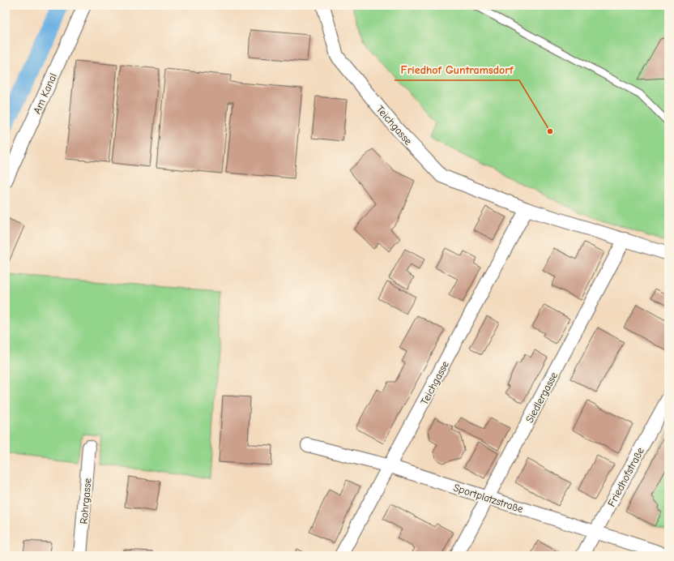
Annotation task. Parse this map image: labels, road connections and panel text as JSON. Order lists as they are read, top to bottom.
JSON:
{
  "streets": {
    "street": [
      "Am Kanal",
      "Teichgasse",
      "Siedlergasse",
      "Friedhofstraße",
      "Sportplatzstraße",
      "Rohrgasse"
    ]
  },
  "crossings": [
    ["Teichgasse", "Siedlergasse"],
    ["Teichgasse", "Sportplatzstraße"],
    ["Siedlergasse", "Sportplatzstraße"],
    ["Friedhofstraße", "Sportplatzstraße"]
  ],
  "places": ["Friedhof Guntramsdorf"]
}
